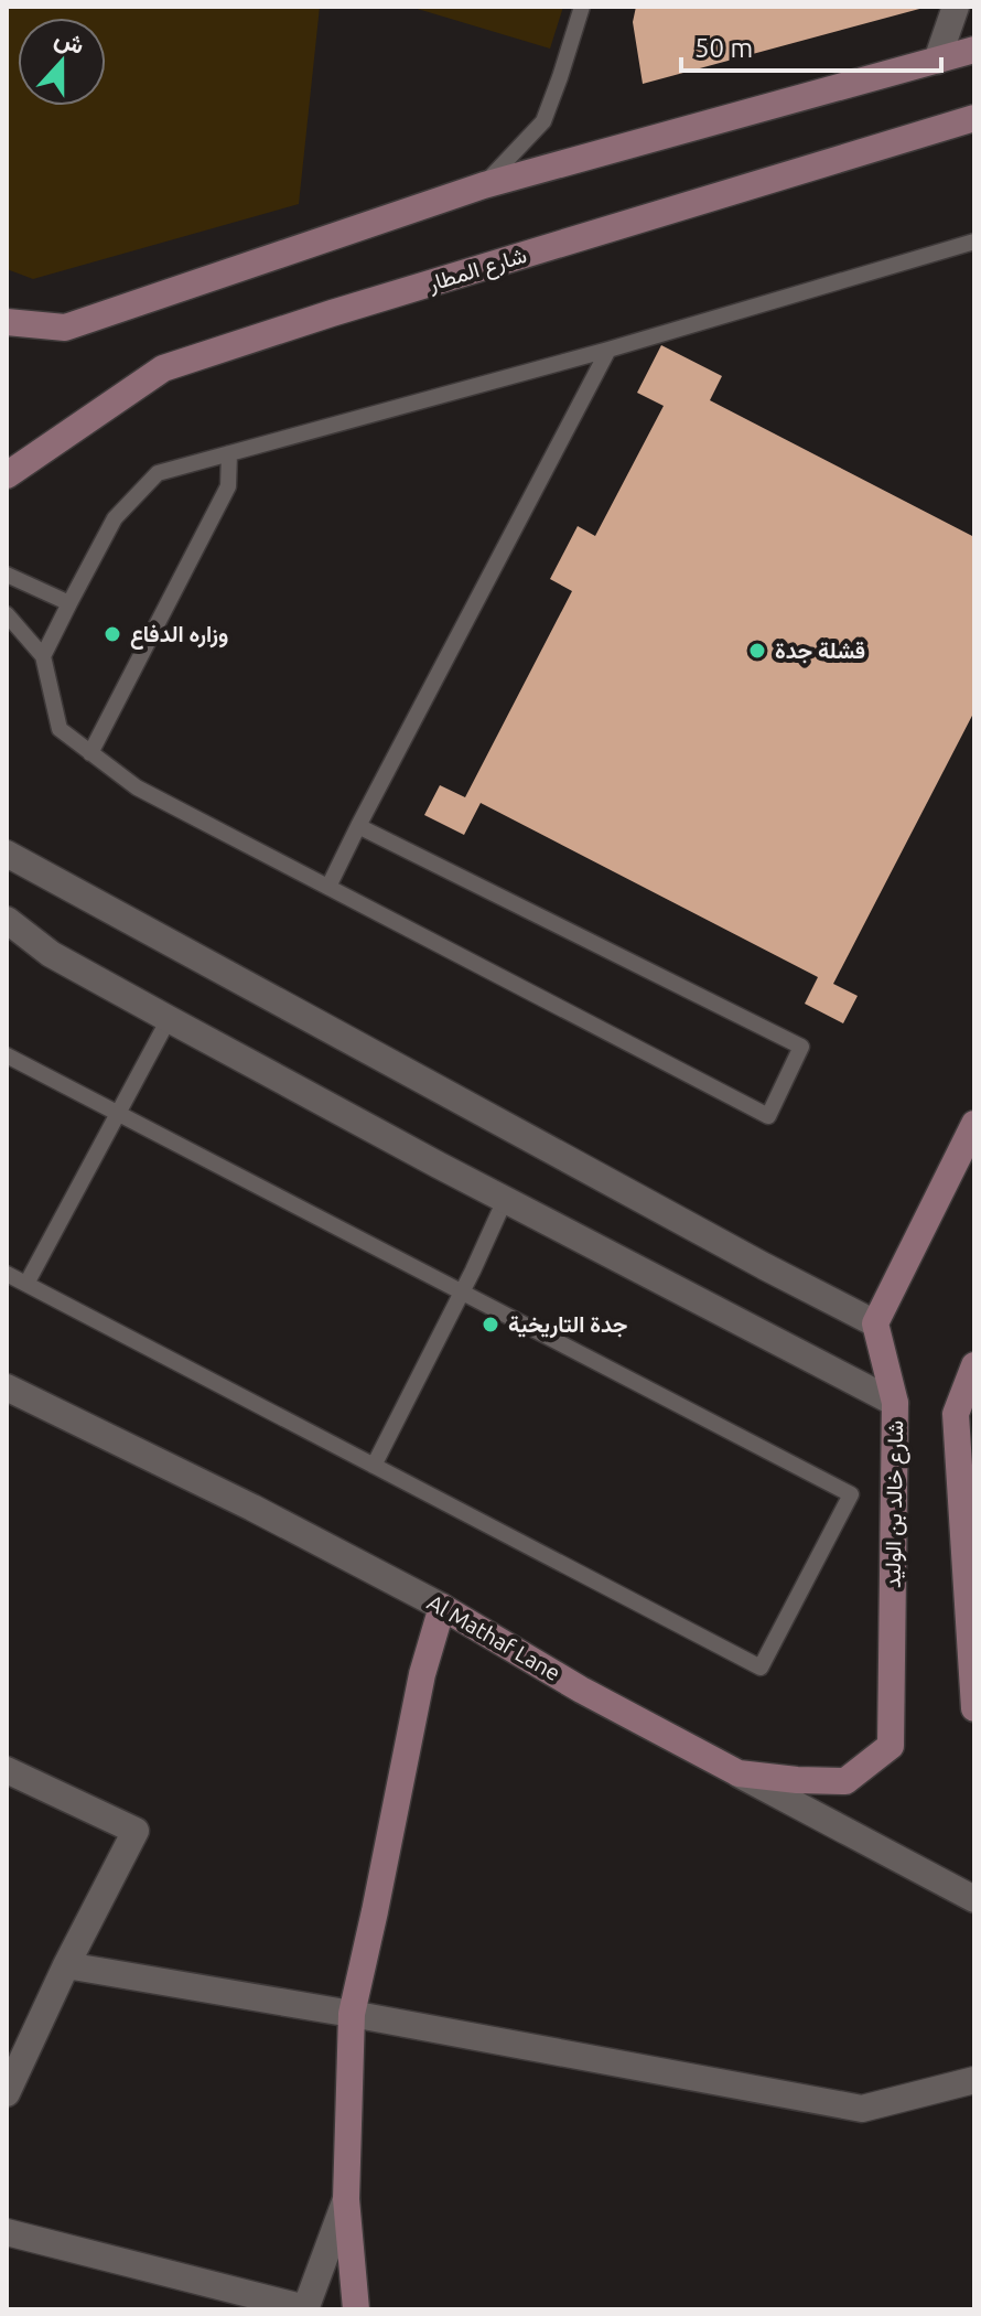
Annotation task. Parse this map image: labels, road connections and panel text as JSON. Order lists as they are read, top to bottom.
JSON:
{
  "streets": {
    "main road": ["شارع المطار", "شارع خالد بن الوليد", "Al Mathaf Lane"]
  },
  "crossings": [
    ["شارع خالد بن الوليد", "Al Mathaf Lane"]
  ],
  "places": ["وزاره الدفاع", "قشلة جدة", "جدة التاريخية"],
  "scale_bar": "50 m",
  "north": "top"
}
